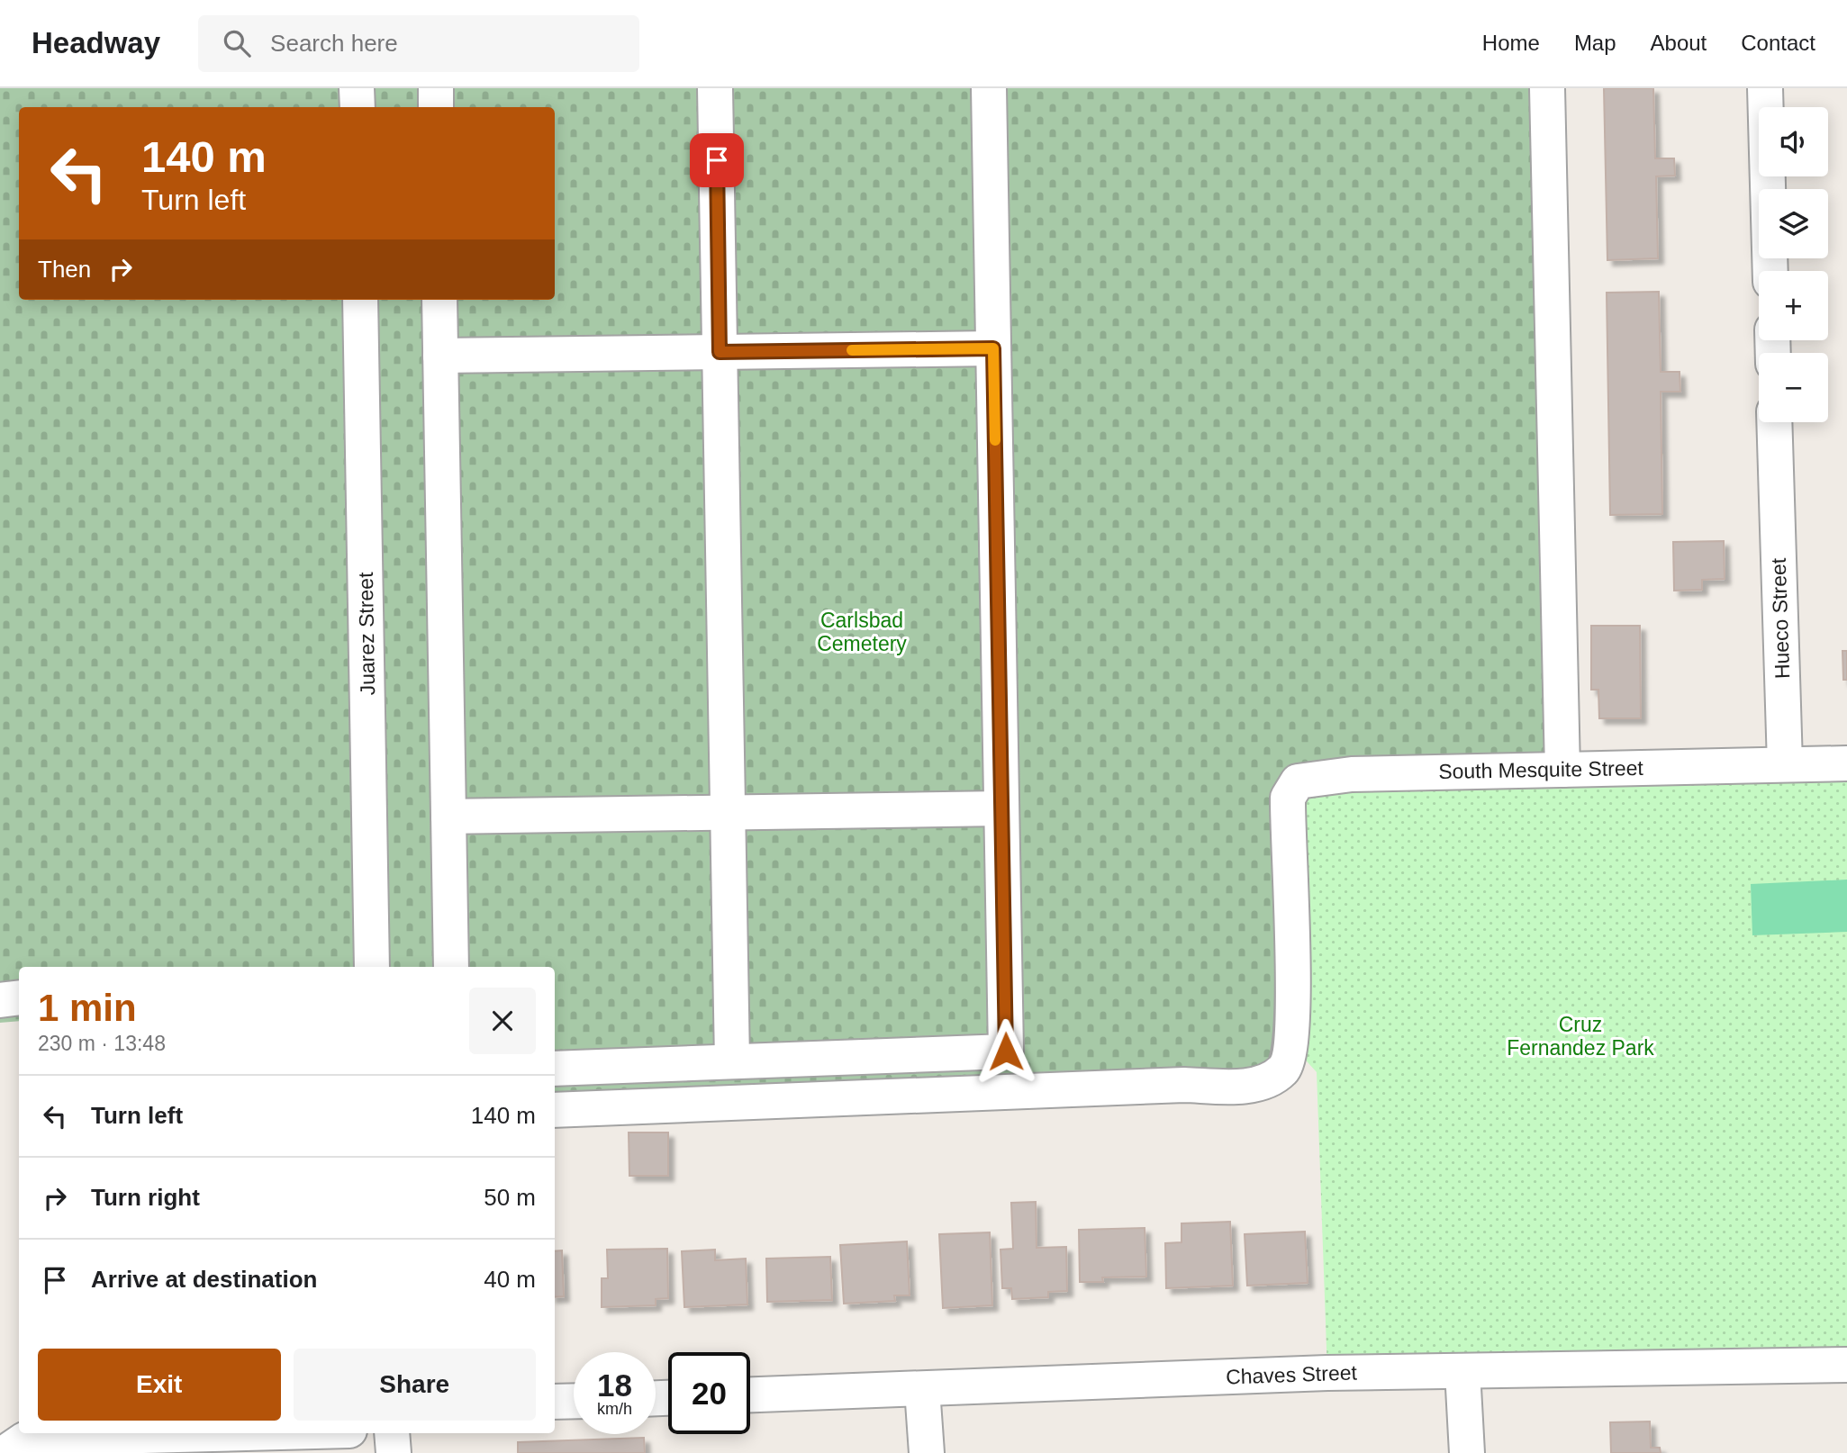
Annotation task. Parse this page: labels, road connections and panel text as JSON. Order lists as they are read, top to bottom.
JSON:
{
  "streets": {
    "street": [
      "Hueco Street",
      "Juarez Street",
      "South Mesquite Street",
      "Chaves Street"
    ]
  },
  "crossings": [
    ["Hueco Street", "South Mesquite Street"]
  ],
  "parks": ["Carlsbad Cemetery", "Cruz Fernandez Park"],
  "page": {
    "header": "Headway",
    "search": "Search here",
    "nav": [
      "Home",
      "Map",
      "About",
      "Contact"
    ],
    "map_buttons": ["+", "−"],
    "turn": ["140 m", "Turn left"],
    "then": "Then",
    "heading": ["1 min", "230 m · 13:48"],
    "list": [
      {
        "name": "Turn left",
        "value": "140 m"
      },
      {
        "name": "Turn right",
        "value": "50 m"
      },
      {
        "name": "Arrive at destination",
        "value": "40 m"
      }
    ],
    "buttons": ["Exit", "Share"],
    "speed": "18 km/h",
    "limit": "20"
  }
}
